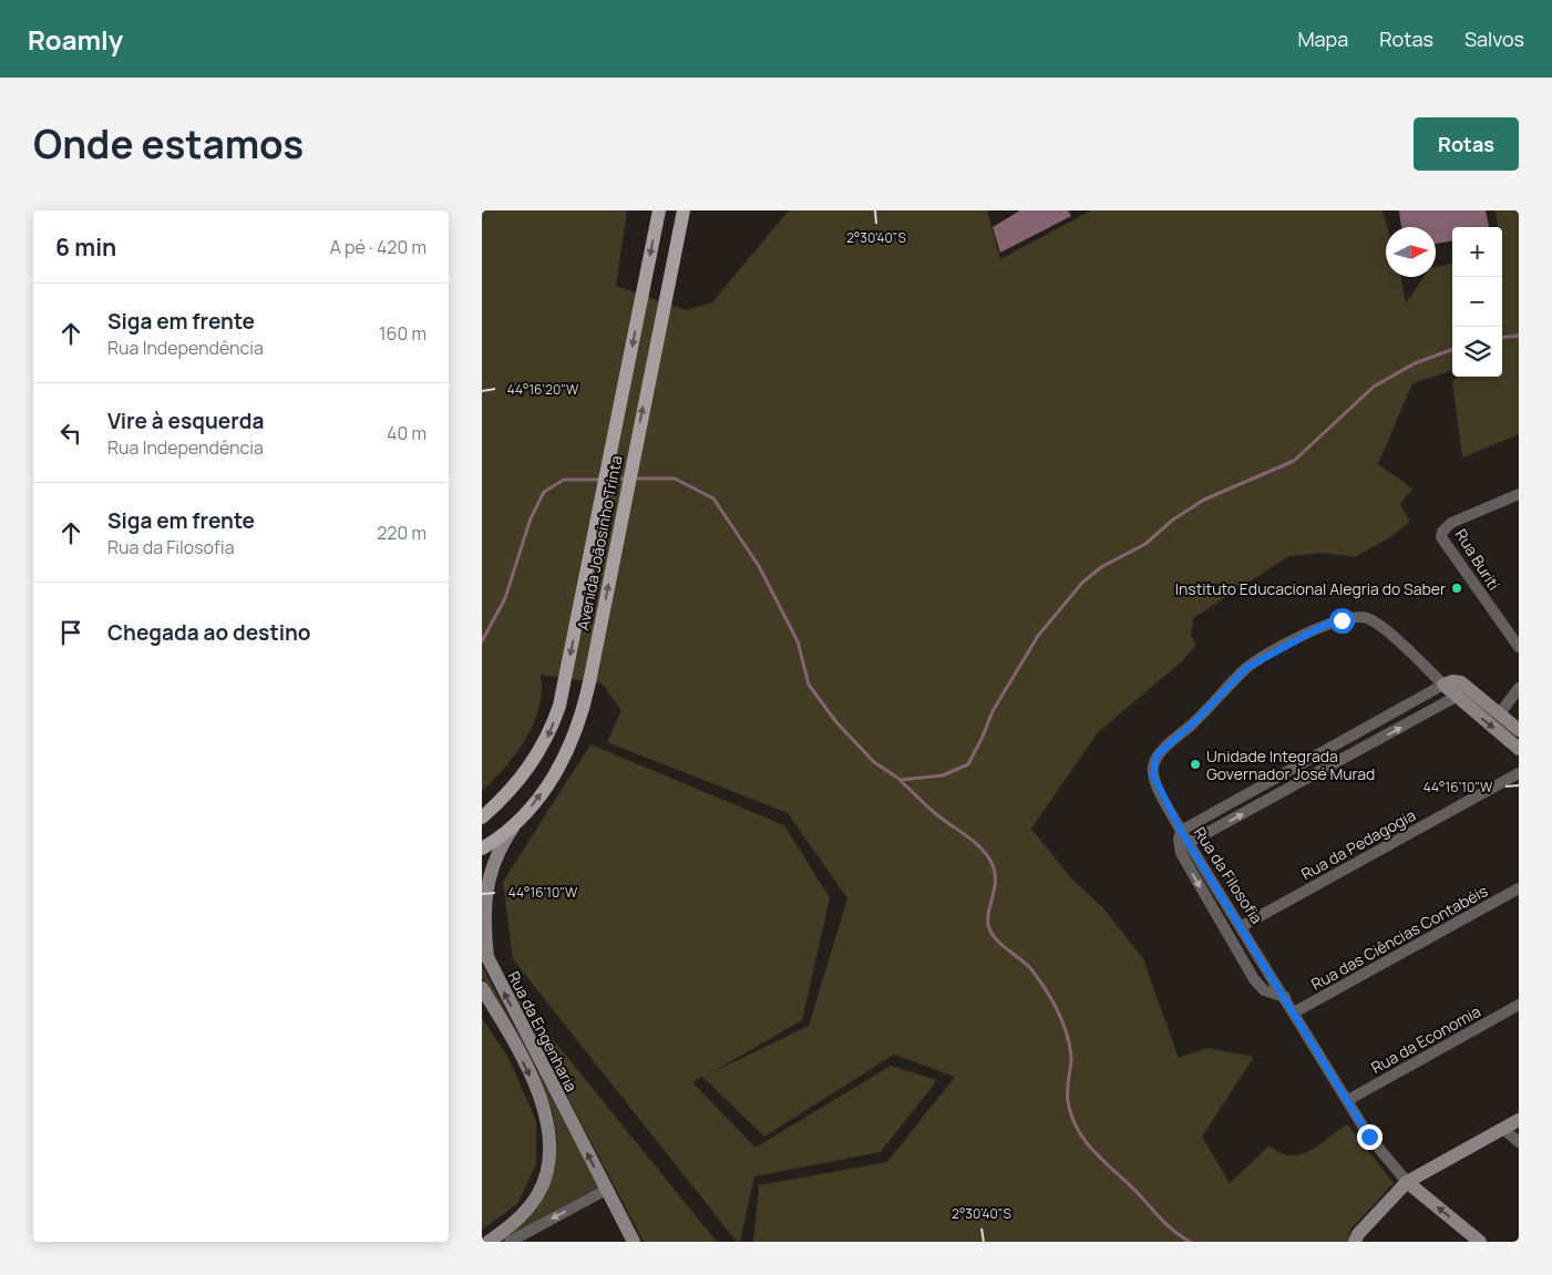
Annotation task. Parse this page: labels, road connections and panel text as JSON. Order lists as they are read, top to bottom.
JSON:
{
  "streets": {
    "main road": ["Avenida Joãosinho Trinta"],
    "street": [
      "Rua Buriti",
      "Rua da Pedagogia",
      "Rua da Filosofia",
      "Rua das Ciências Contabéis",
      "Rua da Engenharia",
      "Rua da Economia"
    ]
  },
  "crossings": [
    ["Avenida Joãosinho Trinta", "Rua da Engenharia"],
    ["Rua da Pedagogia", "Rua da Filosofia"],
    ["Rua da Filosofia", "Rua das Ciências Contabéis"],
    ["Rua da Filosofia", "Rua da Economia"]
  ],
  "one_way": ["Rua da Engenharia"],
  "places": ["Instituto Educacional Alegria do Saber", "Unidade Integrada Governador José Murad"],
  "north": "right",
  "page": {
    "header": "Roamly",
    "nav": ["Mapa", "Rotas", "Salvos"],
    "title": "Onde estamos",
    "buttons": "Rotas",
    "heading": ["6 min", "A pé · 420 m"],
    "map_buttons": ["+", "−"],
    "list": [
      ["Siga em frente", "Rua Independência", "160 m"],
      ["Vire à esquerda", "Rua Independência", "40 m"],
      ["Siga em frente", "Rua da Filosofia", "220 m"],
      "Chegada ao destino"
    ]
  },
  "coordinates": ["2°30'40\"S", "44°16'20\"W", "44°16'10\"W"]
}
